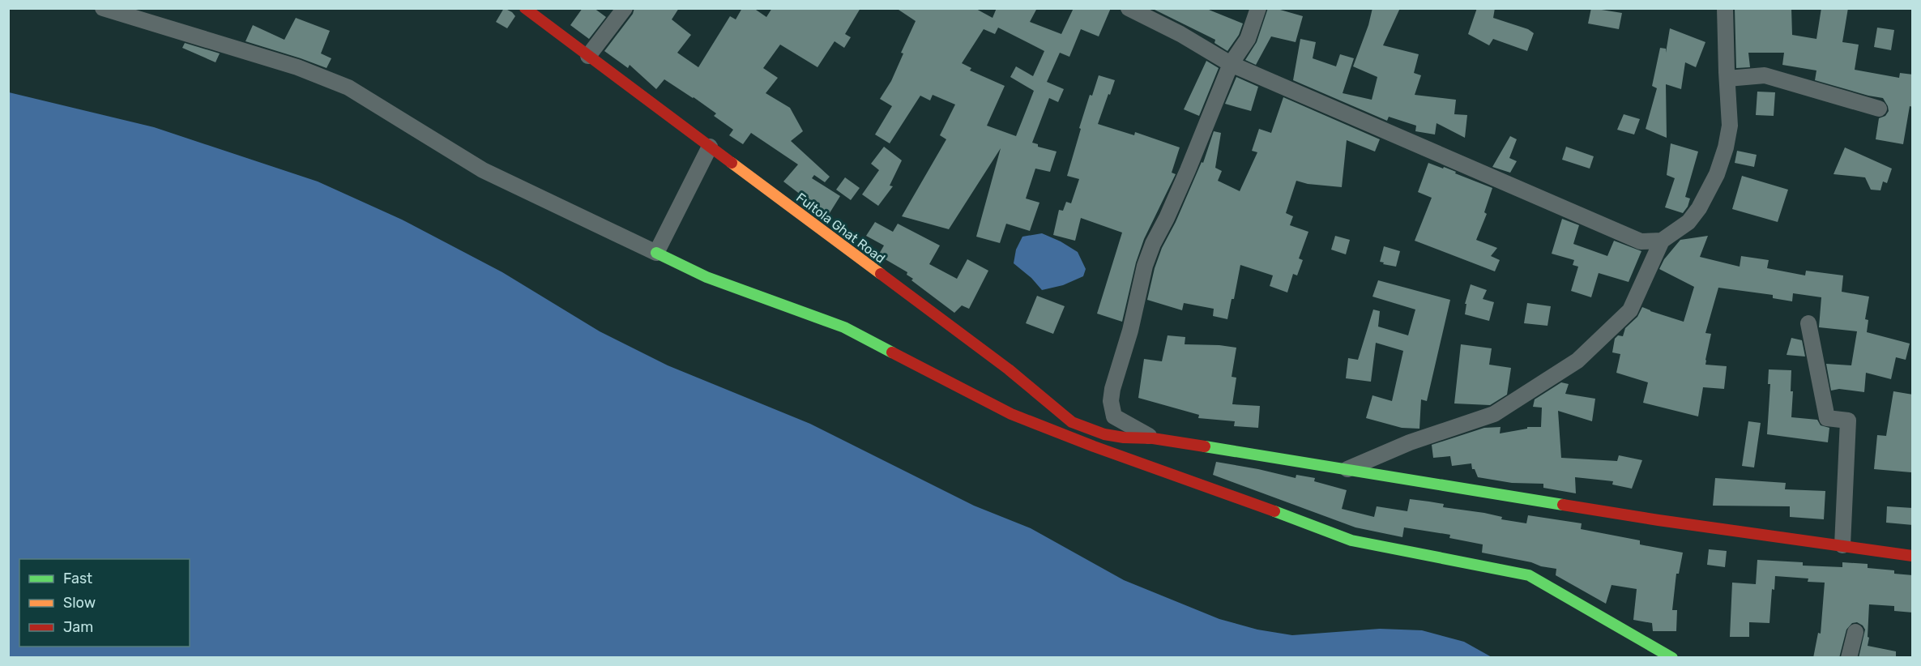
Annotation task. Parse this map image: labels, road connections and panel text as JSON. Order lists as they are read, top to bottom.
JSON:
{
  "streets": {
    "street": ["Fultola Ghat Road"]
  },
  "legend": ["Fast", "Slow", "Jam"]
}
